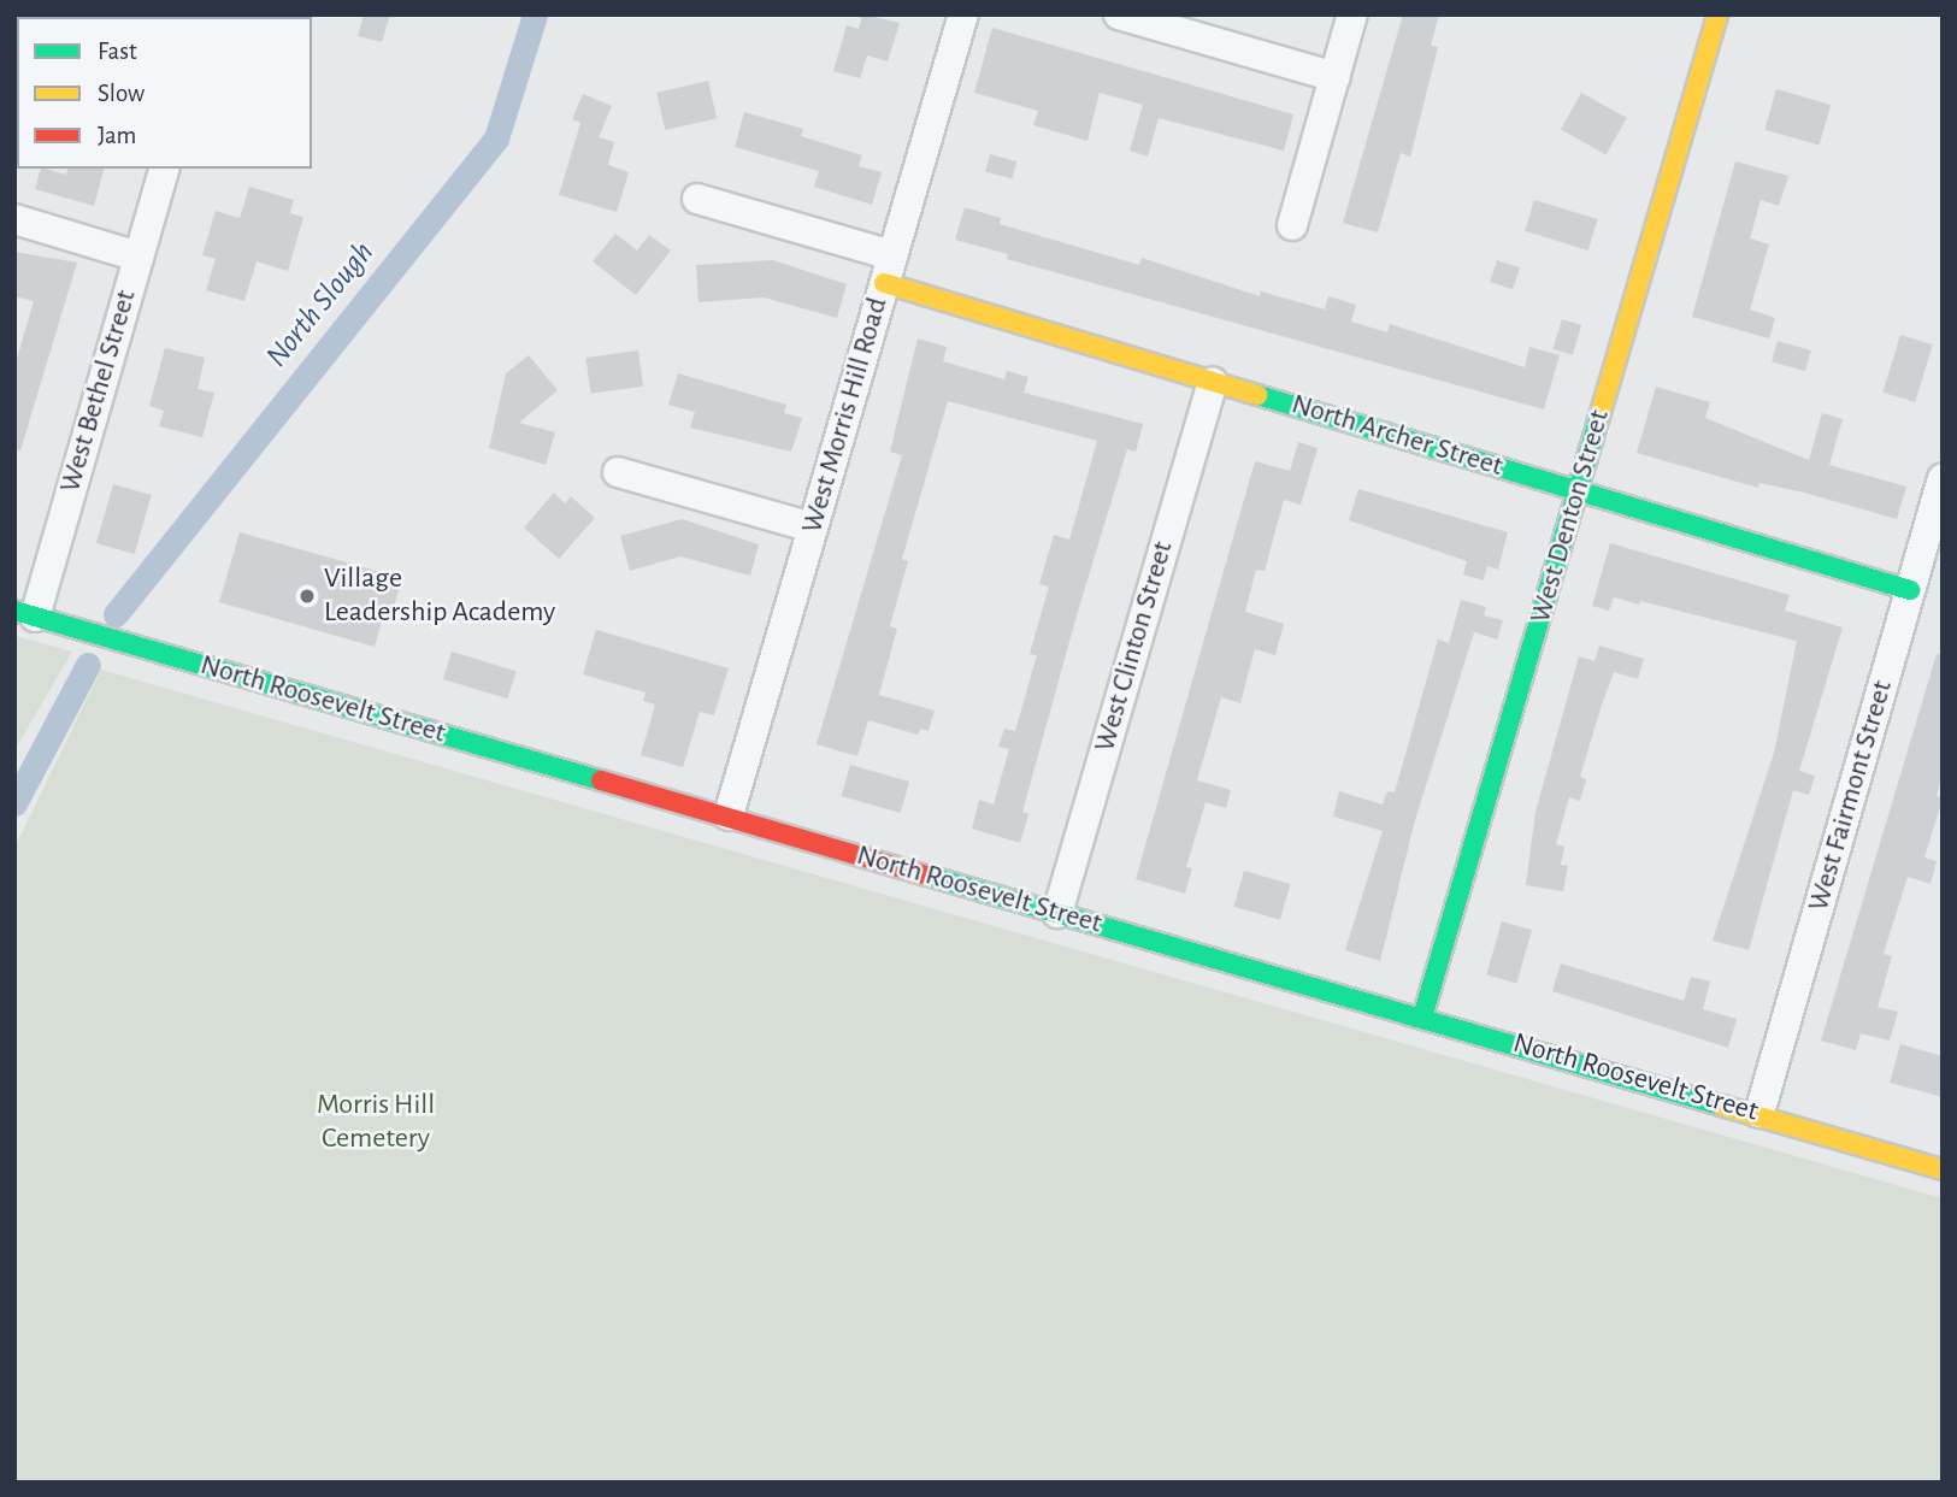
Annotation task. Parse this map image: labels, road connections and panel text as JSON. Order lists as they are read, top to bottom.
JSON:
{
  "streets": {
    "street": [
      "West Bethel Street",
      "West Morris Hill Road",
      "North Archer Street",
      "West Denton Street",
      "West Clinton Street",
      "North Roosevelt Street",
      "West Fairmont Street"
    ]
  },
  "crossings": [
    ["West Bethel Street", "North Roosevelt Street"],
    ["West Morris Hill Road", "North Archer Street"],
    ["West Morris Hill Road", "North Roosevelt Street"],
    ["North Archer Street", "West Denton Street"],
    ["North Archer Street", "West Clinton Street"],
    ["North Archer Street", "West Fairmont Street"],
    ["West Denton Street", "North Roosevelt Street"],
    ["West Clinton Street", "North Roosevelt Street"],
    ["North Roosevelt Street", "West Fairmont Street"]
  ],
  "water": ["North Slough"],
  "parks": ["Morris Hill Cemetery"],
  "places": ["Village Leadership Academy"],
  "legend": ["Fast", "Slow", "Jam"]
}
